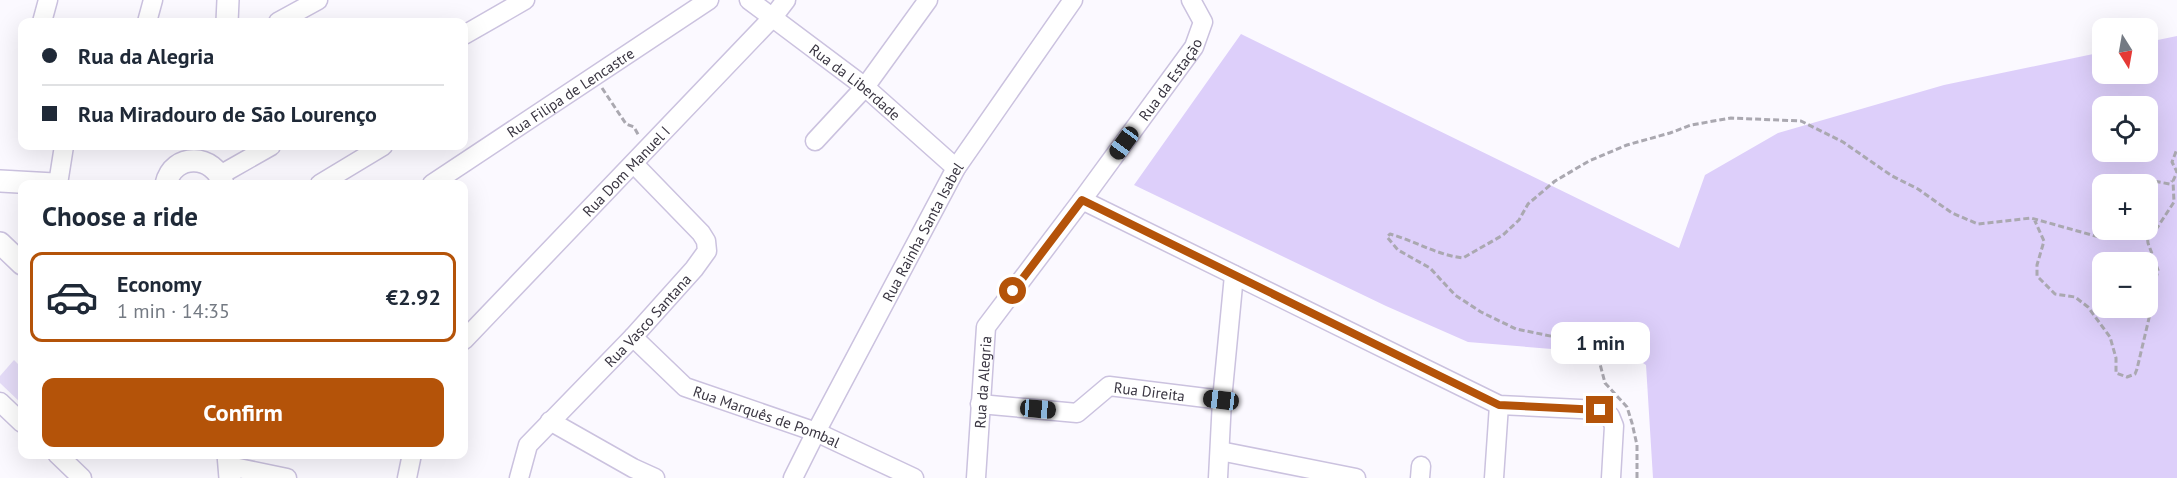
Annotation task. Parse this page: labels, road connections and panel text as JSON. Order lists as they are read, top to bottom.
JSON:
{
  "streets": {
    "street": [
      "Rua da Estação",
      "Rua da Liberdade",
      "Rua Filipa de Lencastre",
      "Rua Dom Manuel I",
      "Rua Rainha Santa Isabel",
      "Rua Vasco Santana",
      "Rua da Alegria",
      "Rua Direita",
      "Rua Marquês de Pombal"
    ]
  },
  "crossings": [
    ["Rua da Estação", "Rua da Alegria"],
    ["Rua da Liberdade", "Rua Dom Manuel I"],
    ["Rua da Liberdade", "Rua Rainha Santa Isabel"],
    ["Rua Dom Manuel I", "Rua Vasco Santana"],
    ["Rua Rainha Santa Isabel", "Rua Marquês de Pombal"],
    ["Rua Vasco Santana", "Rua Marquês de Pombal"],
    ["Rua da Alegria", "Rua Direita"]
  ],
  "north": "bottom",
  "page": {
    "map_buttons": ["+", "−"],
    "banner": ["Rua da Alegria", "Rua Miradouro de São Lourenço"],
    "heading": "Choose a ride",
    "list": [
      {
        "name": "Economy",
        "note": "1 min · 14:35",
        "value": "€2.92"
      }
    ],
    "bubble": "1 min",
    "buttons": "Confirm"
  }
}
